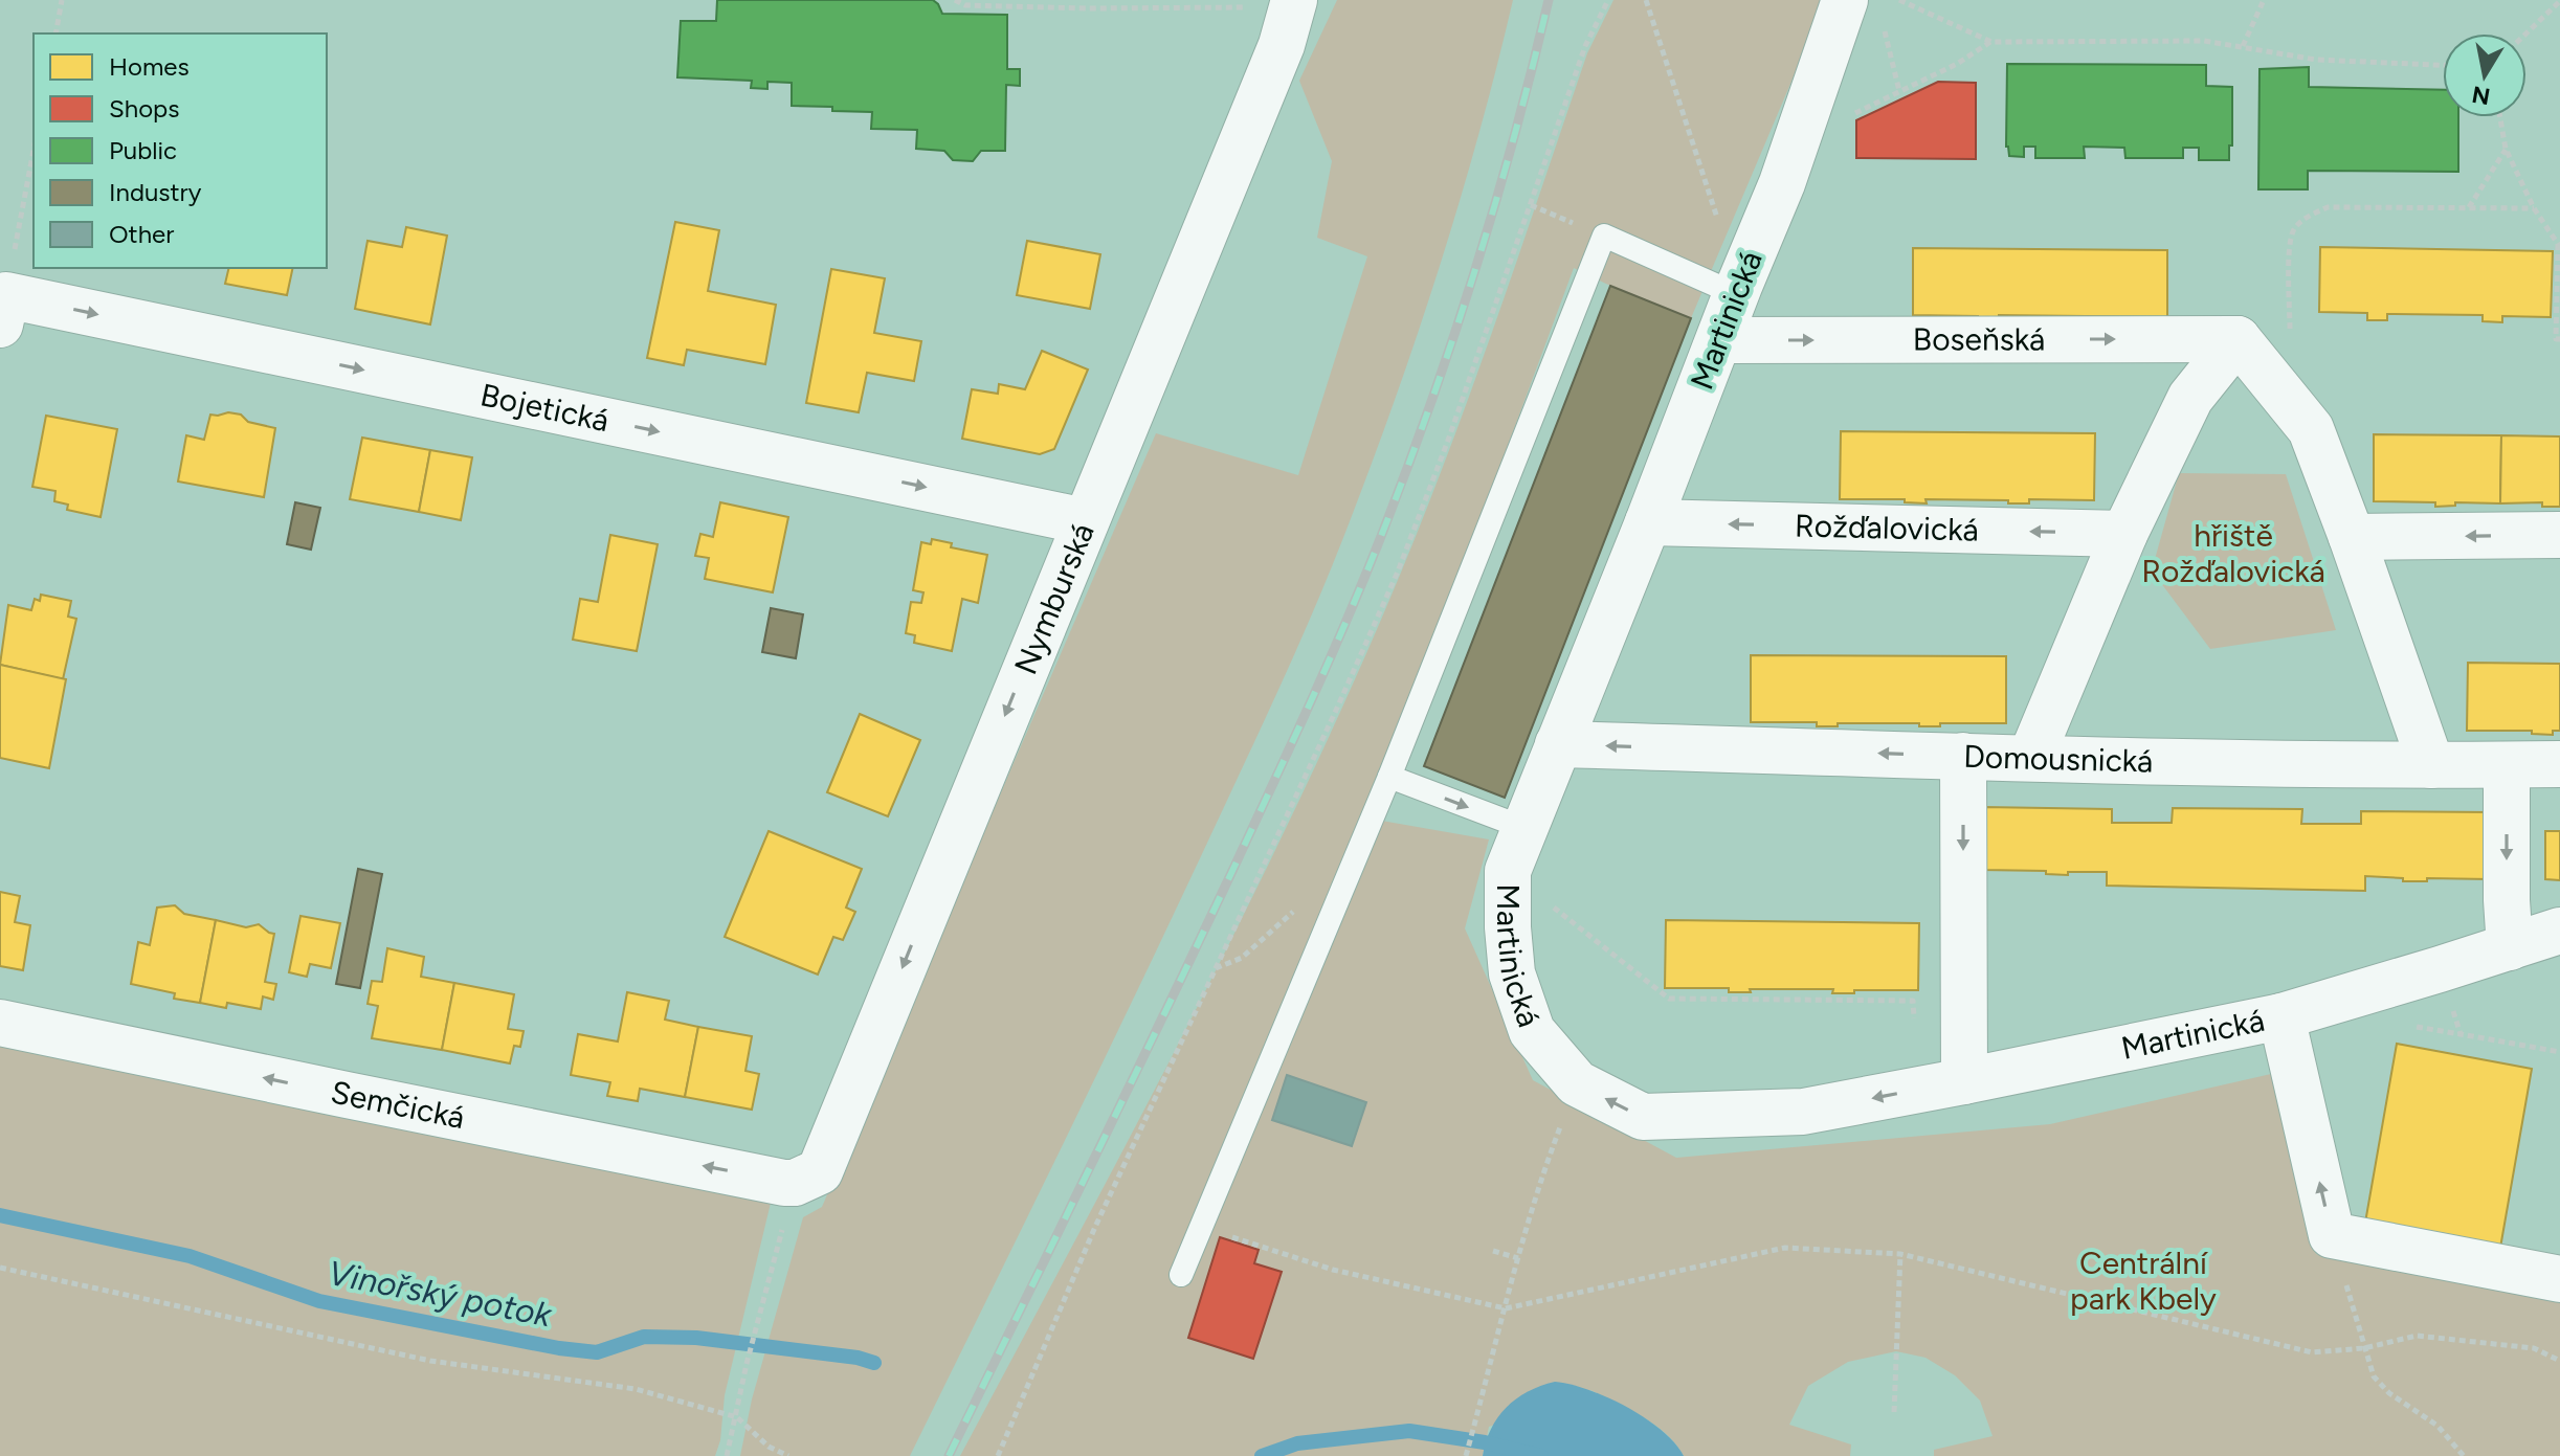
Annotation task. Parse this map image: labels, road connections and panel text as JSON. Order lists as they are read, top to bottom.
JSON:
{
  "streets": {
    "street": [
      "Martinická",
      "Boseňská",
      "Bojetická",
      "Rožďalovická",
      "Nymburská",
      "Domousnická",
      "Semčická"
    ]
  },
  "crossings": [
    ["Martinická", "Boseňská"],
    ["Martinická", "Rožďalovická"],
    ["Martinická", "Domousnická"],
    ["Bojetická", "Nymburská"],
    ["Nymburská", "Semčická"]
  ],
  "one_way": [
    "Boseňská",
    "Bojetická",
    "Rožďalovická",
    "Nymburská",
    "Domousnická",
    "Semčická"
  ],
  "water": ["Vinořský potok"],
  "parks": ["hřiště Rožďalovická", "Centrální park Kbely"],
  "legend": [
    "Homes",
    "Shops",
    "Public",
    "Industry",
    "Other"
  ],
  "north": "bottom"
}
